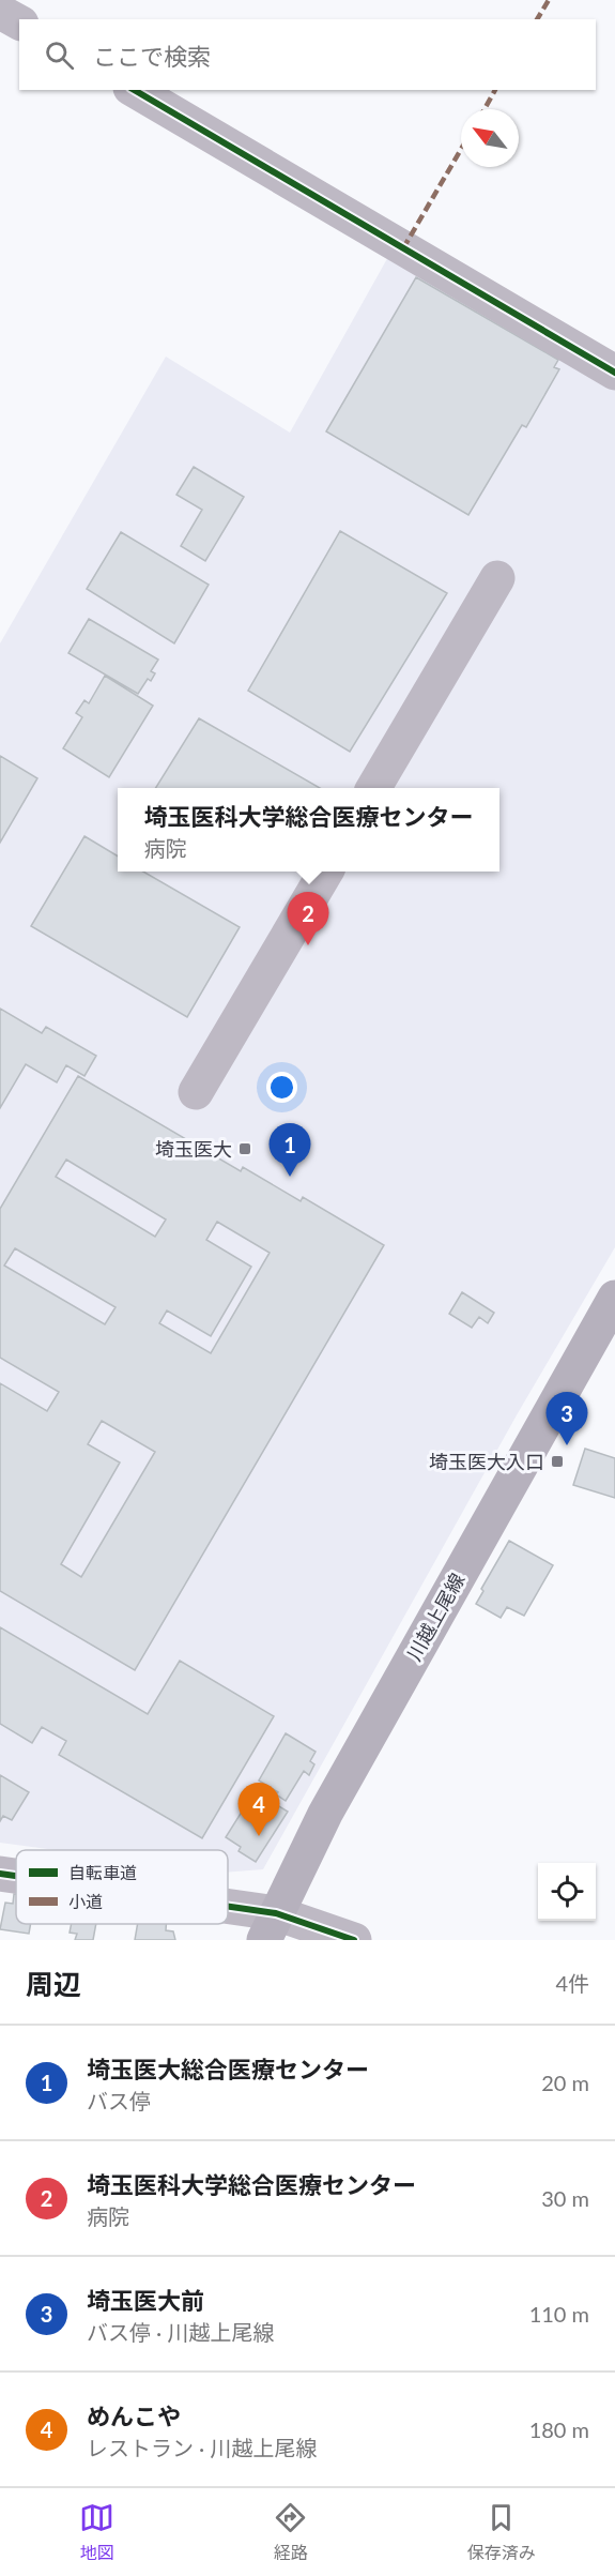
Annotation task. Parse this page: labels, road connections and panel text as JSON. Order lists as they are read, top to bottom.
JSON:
{
  "streets": {
    "main road": ["川越上尾線"]
  },
  "places": {
    "transit": ["埼玉医大", "埼玉医大入口"]
  },
  "legend": ["自転車道", "小道"],
  "north": "top left",
  "page": {
    "search": "ここで検索",
    "popup": ["埼玉医科大学総合医療センター", "病院"],
    "pins": [
      "2",
      "1",
      "3",
      "4"
    ],
    "heading": ["周辺", "4件"],
    "list": [
      {
        "mark": "1",
        "name": "埼玉医大総合医療センター",
        "note": "バス停",
        "value": "20 m"
      },
      {
        "mark": "2",
        "name": "埼玉医科大学総合医療センター",
        "note": "病院",
        "value": "30 m"
      },
      {
        "mark": "3",
        "name": "埼玉医大前",
        "note": "バス停 · 川越上尾線",
        "value": "110 m"
      },
      {
        "mark": "4",
        "name": "めんこや",
        "note": "レストラン · 川越上尾線",
        "value": "180 m"
      }
    ],
    "nav": ["地図", "経路", "保存済み"]
  }
}
